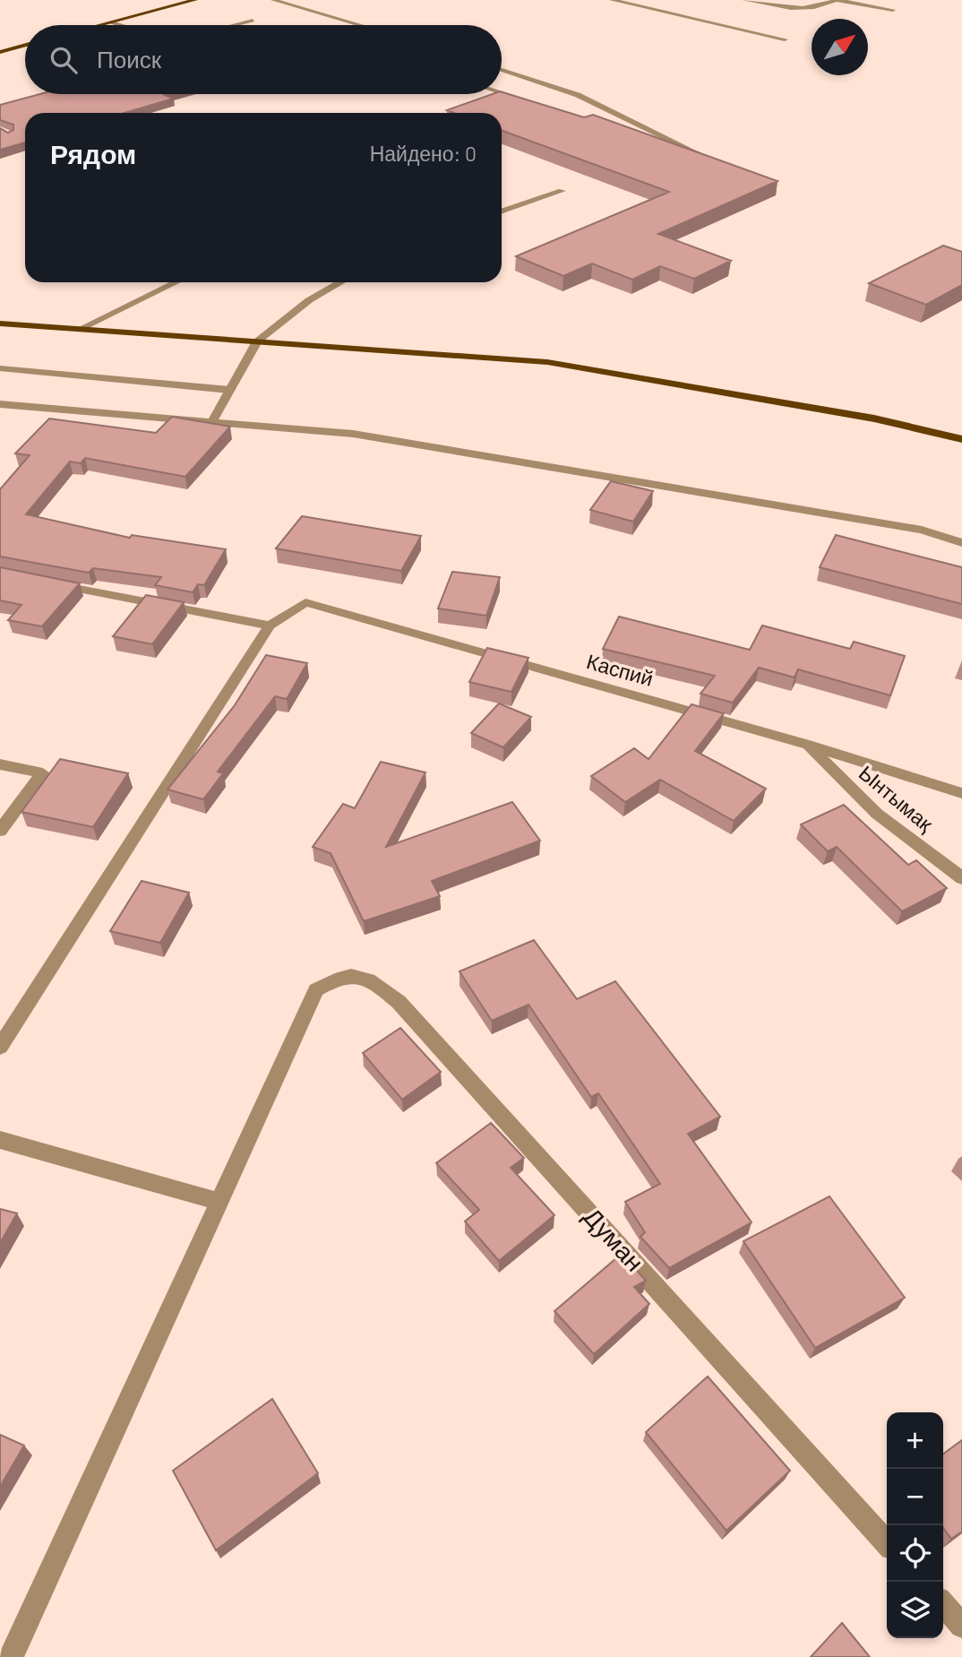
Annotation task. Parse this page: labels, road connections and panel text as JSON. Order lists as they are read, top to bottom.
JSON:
{
  "streets": {
    "street": ["Каспий", "Ынтымақ", "Думан"]
  },
  "crossings": [
    ["Каспий", "Ынтымақ"]
  ],
  "north": "top right",
  "page": {
    "search": "Поиск",
    "heading": ["Рядом", "Найдено: 0"],
    "map_buttons": ["+", "−"]
  }
}
